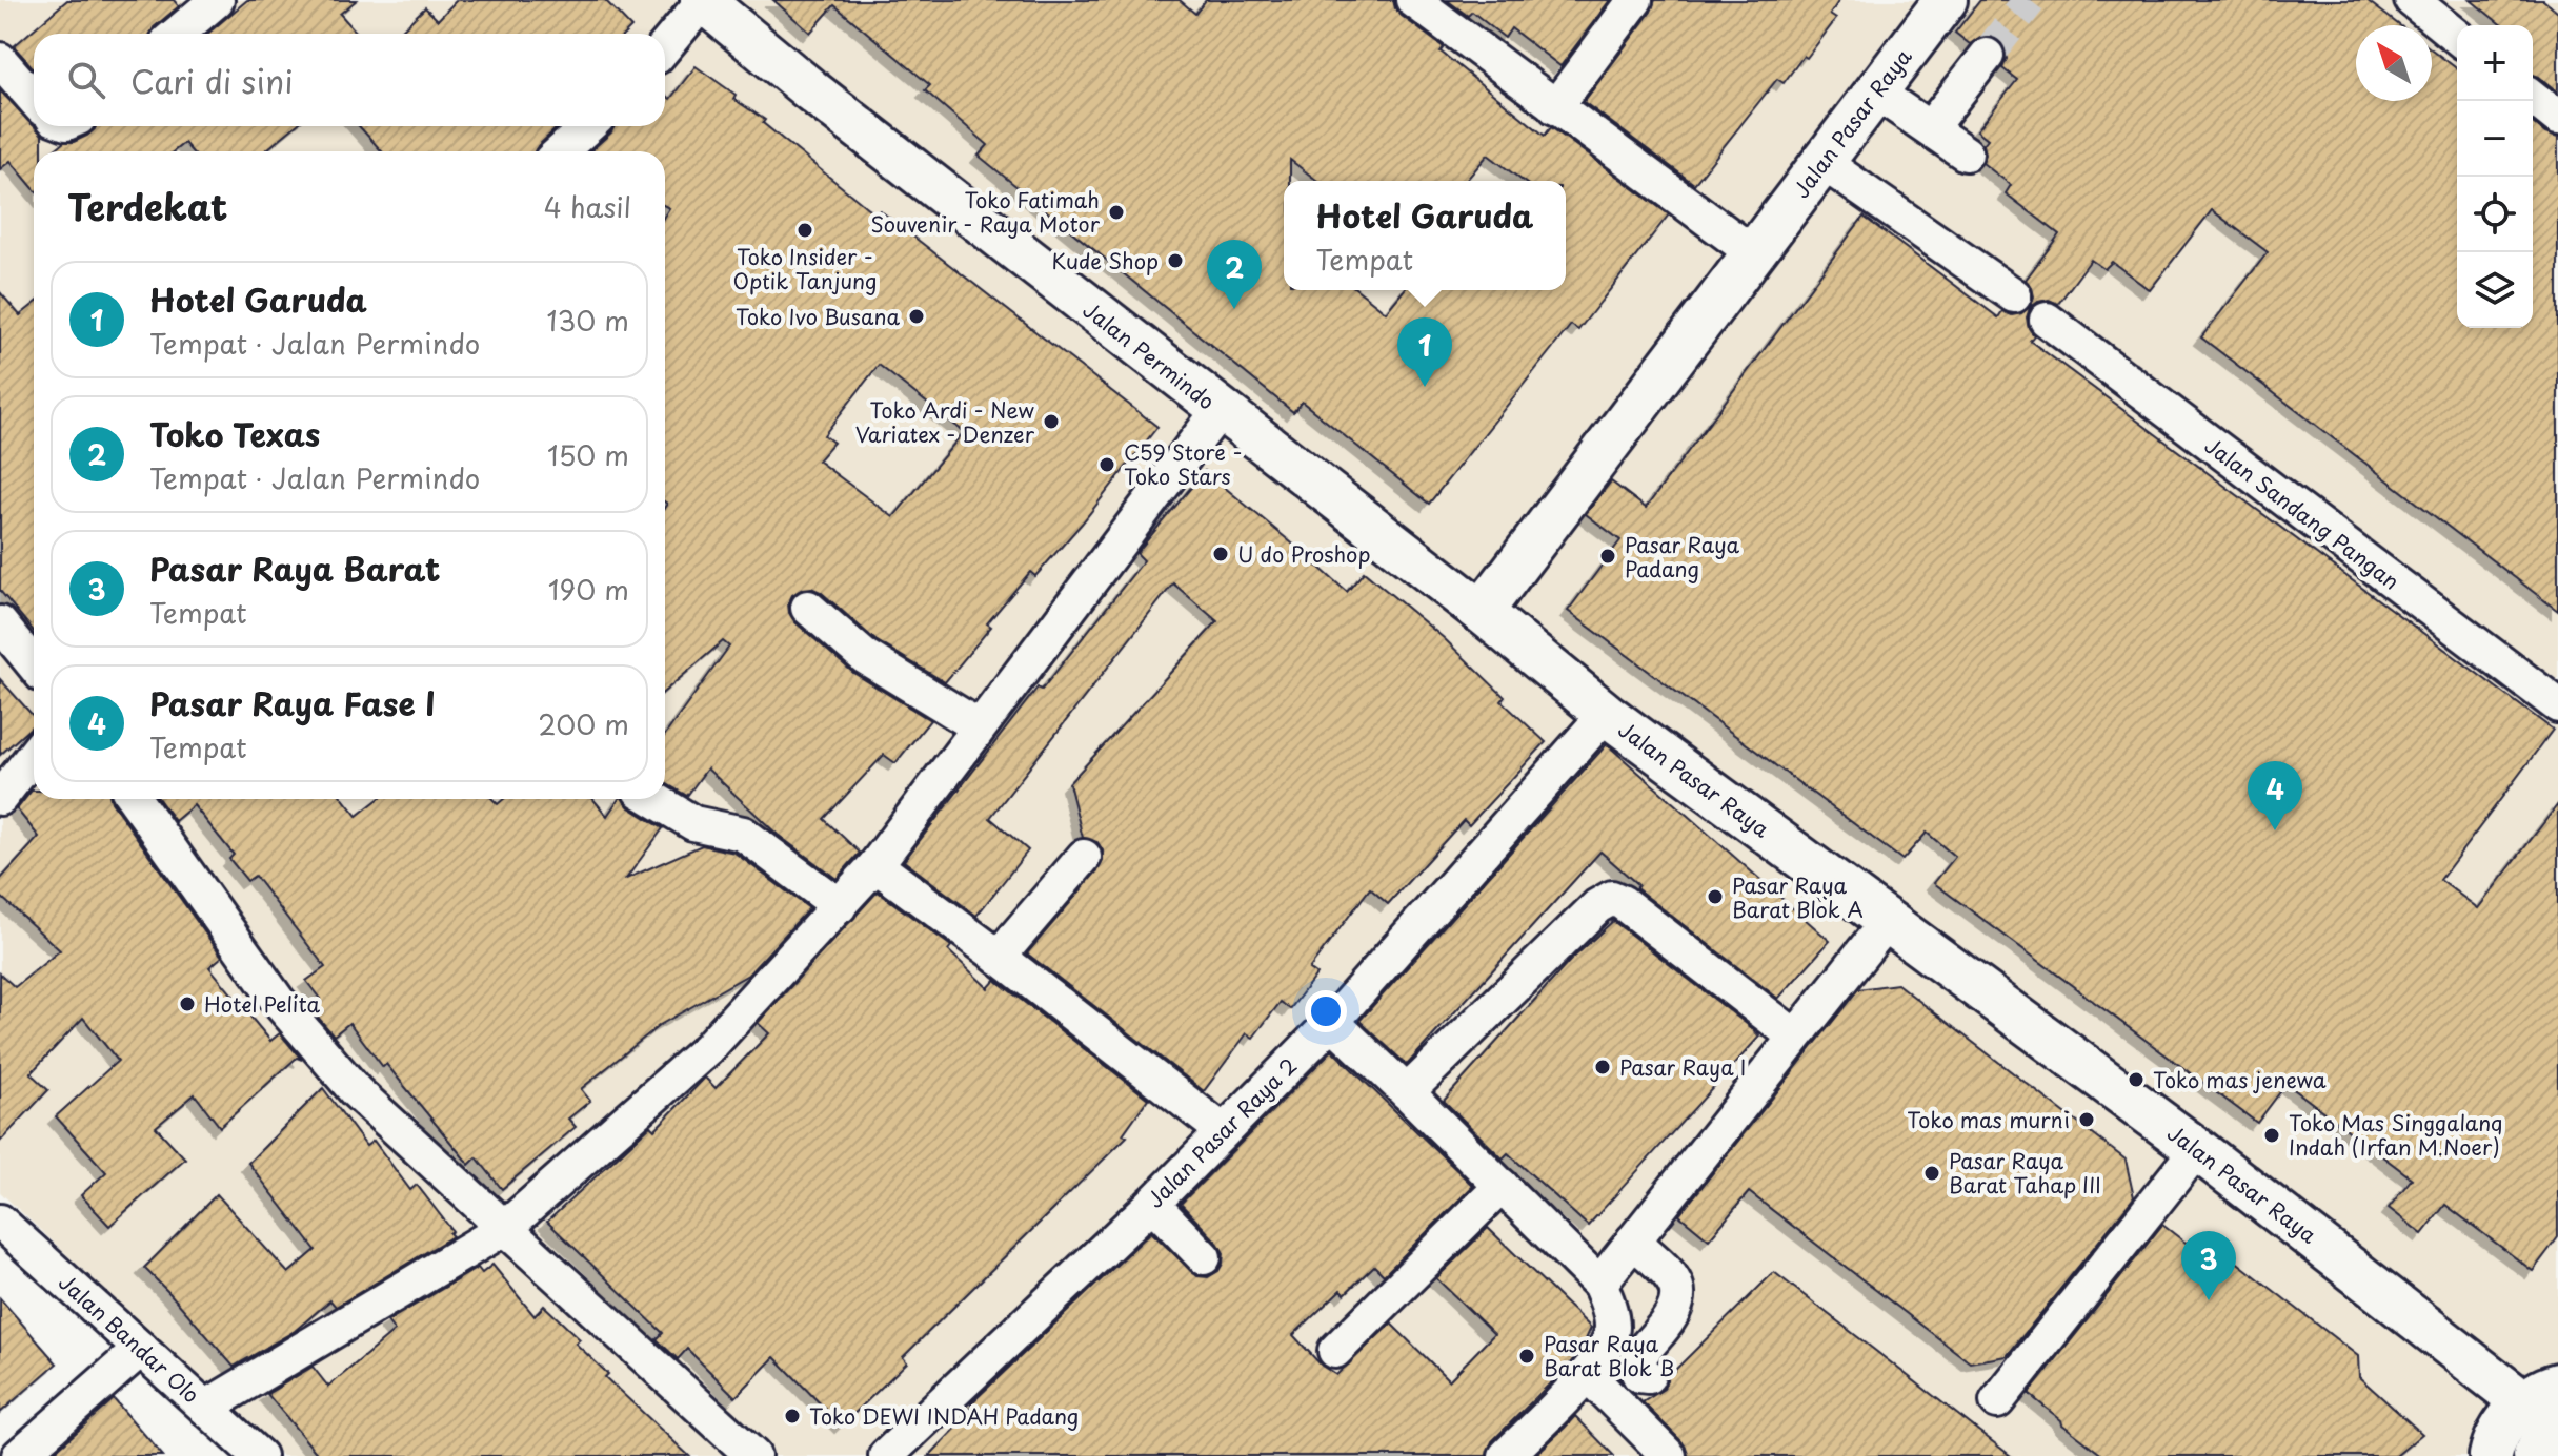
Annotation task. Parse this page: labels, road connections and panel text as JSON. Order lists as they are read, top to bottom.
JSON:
{
  "streets": {
    "main road": ["Jalan Pasar Raya", "Jalan Permindo"],
    "street": ["Jalan Sandang Pangan", "Jalan Pasar Raya 2", "Jalan Bandar Olo"]
  },
  "crossings": [
    ["Jalan Pasar Raya", "Jalan Permindo"],
    ["Jalan Pasar Raya", "Jalan Pasar Raya 2"]
  ],
  "places": [
    "Toko Fatimah Souvenir - Raya Motor",
    "Toko Insider - Optik Tanjung",
    "Kude Shop",
    "Toko Ivo Busana",
    "Toko Ardi - New Variatex - Denzer",
    "C59 Store - Toko Stars",
    "U do Proshop",
    "Pasar Raya Padang",
    "Pasar Raya Barat Blok A",
    "Hotel Pelita",
    "Pasar Raya I",
    "Toko mas jenewa",
    "Toko mas murni",
    "Toko Mas Singgalang Indah (Irfan M.Noer)",
    "Pasar Raya Barat Tahap III",
    "Pasar Raya Barat Blok B",
    "Toko DEWI INDAH Padang"
  ],
  "north": "top left",
  "page": {
    "map_buttons": ["+", "−"],
    "search": "Cari di sini",
    "heading": ["Terdekat", "4 hasil"],
    "popup": ["Hotel Garuda", "Tempat"],
    "pins": [
      "2",
      "1",
      "4",
      "3"
    ],
    "list": [
      {
        "mark": "1",
        "name": "Hotel Garuda",
        "note": "Tempat · Jalan Permindo",
        "value": "130 m"
      },
      {
        "mark": "2",
        "name": "Toko Texas",
        "note": "Tempat · Jalan Permindo",
        "value": "150 m"
      },
      {
        "mark": "3",
        "name": "Pasar Raya Barat",
        "note": "Tempat",
        "value": "190 m"
      },
      {
        "mark": "4",
        "name": "Pasar Raya Fase I",
        "note": "Tempat",
        "value": "200 m"
      }
    ]
  }
}
